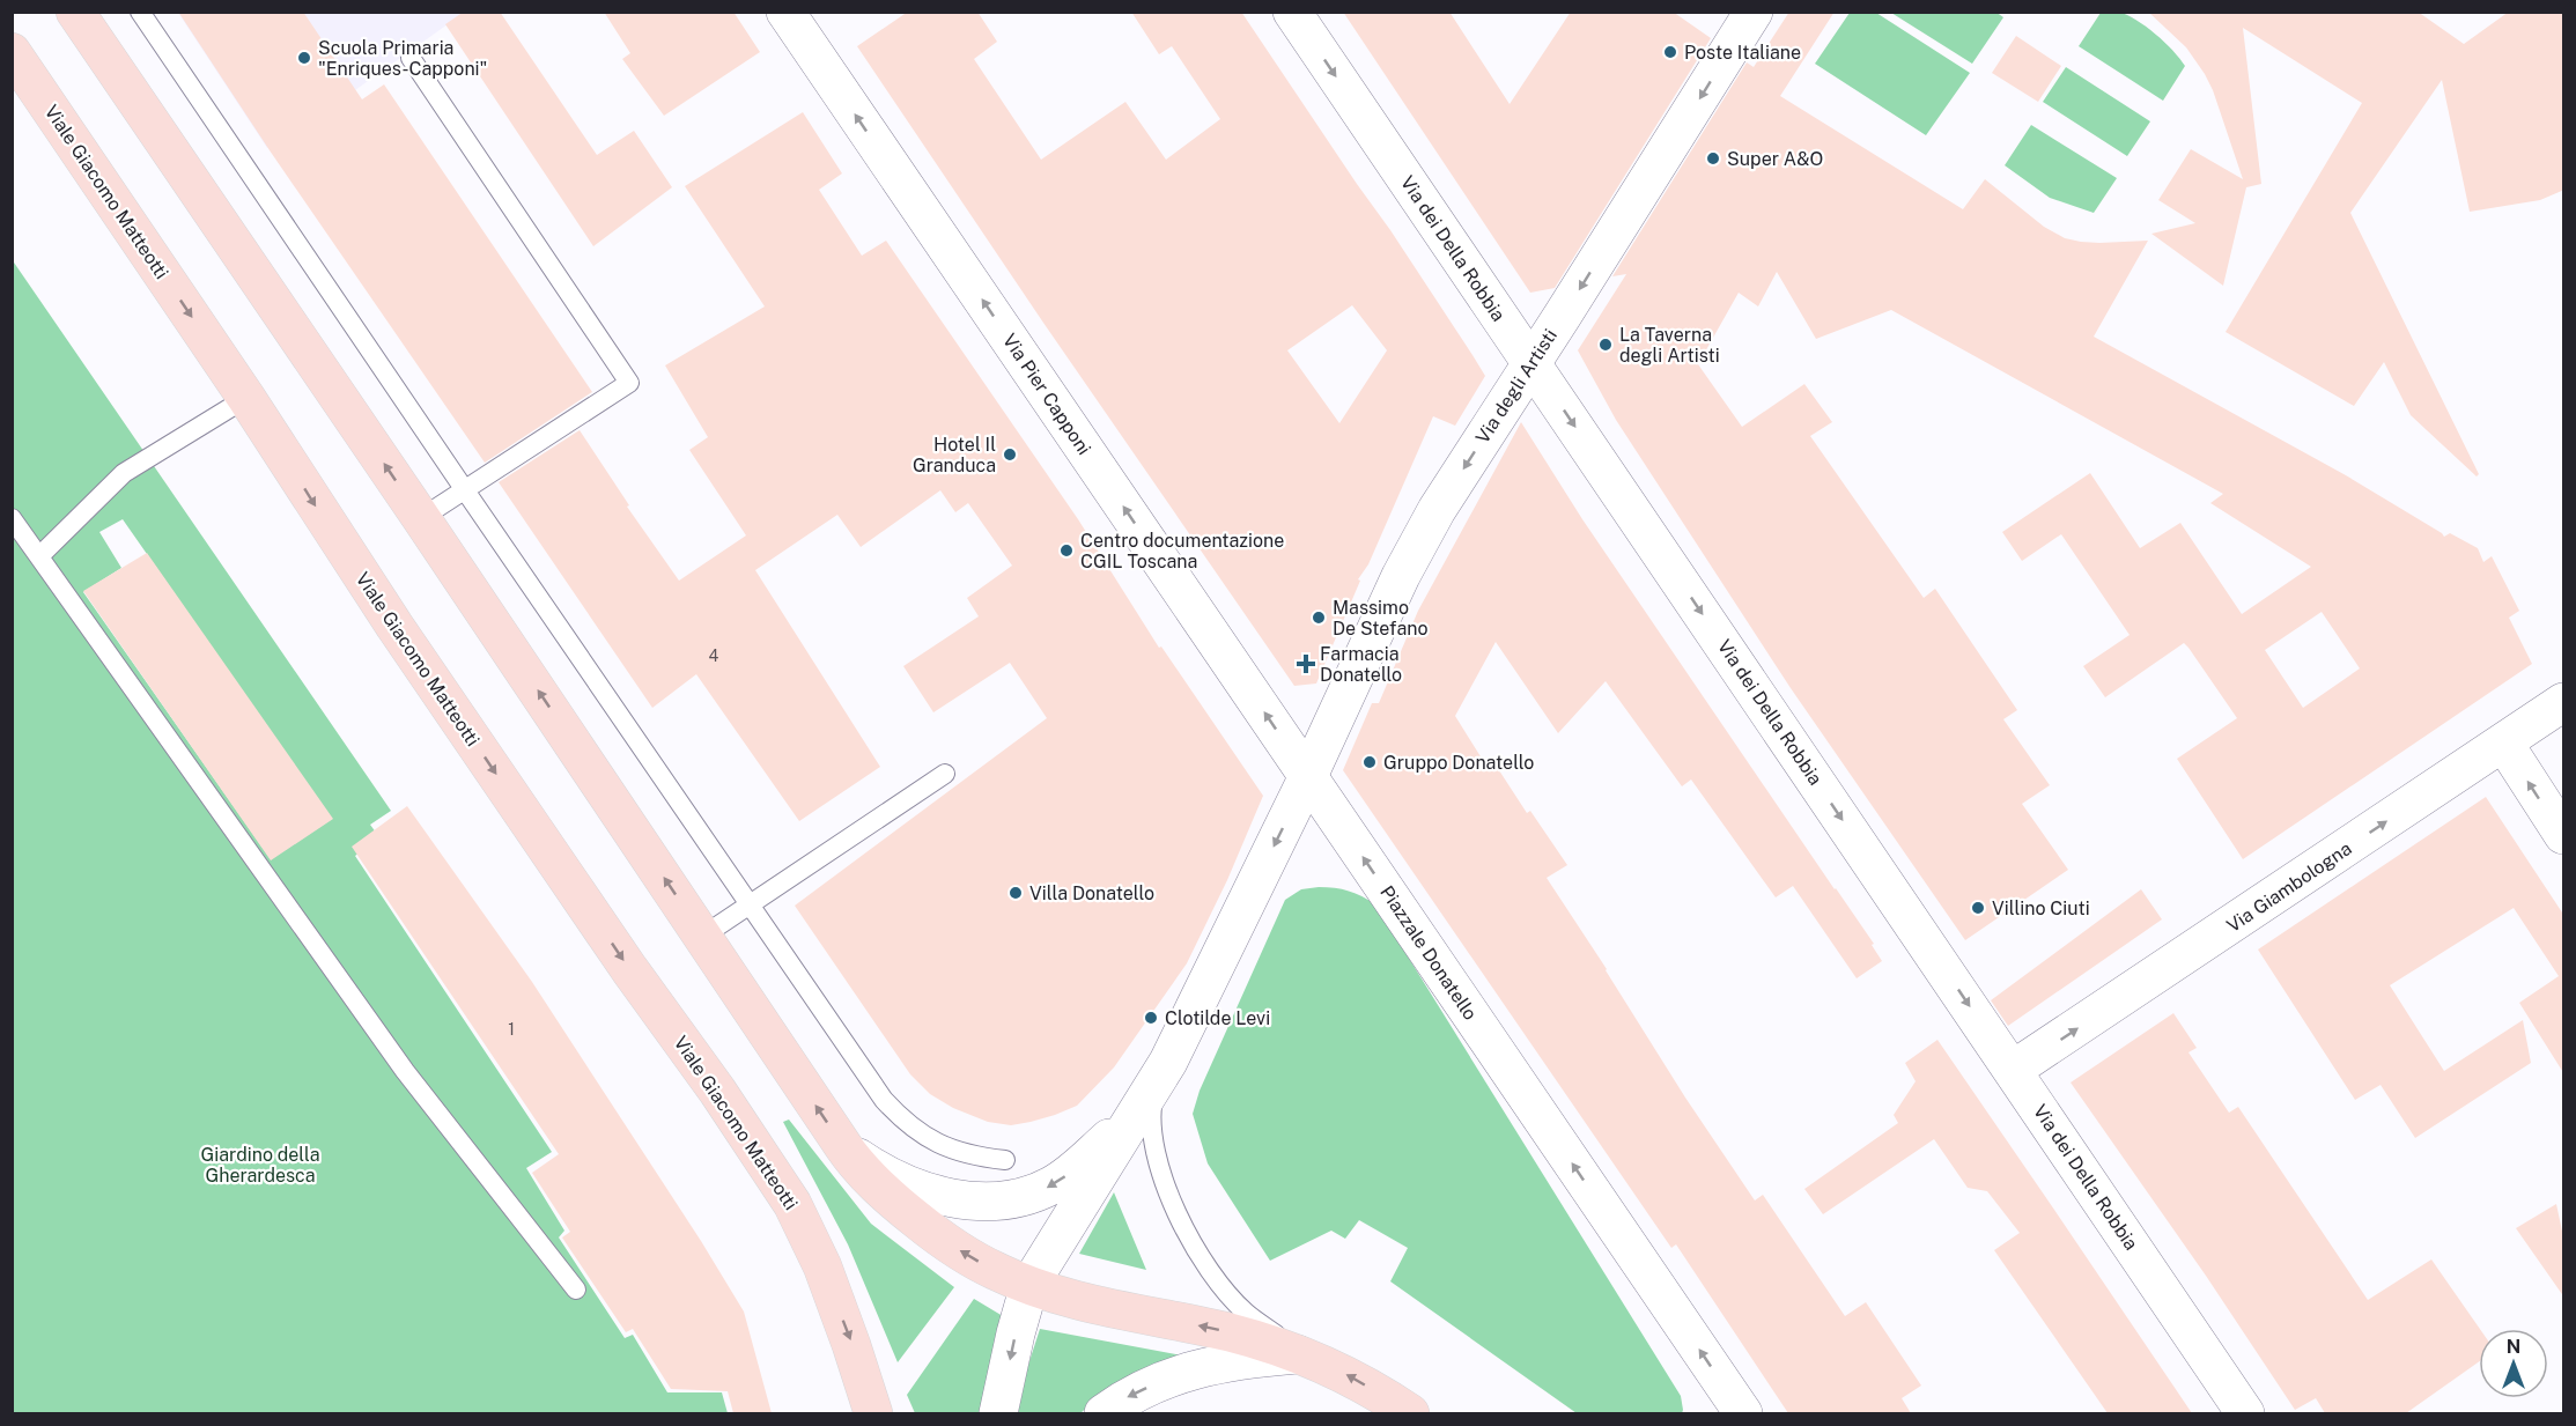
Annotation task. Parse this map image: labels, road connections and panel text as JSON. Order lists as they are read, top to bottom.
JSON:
{
  "streets": {
    "main road": ["Viale Giacomo Matteotti"],
    "street": [
      "Via dei Della Robbia",
      "Via degli Artisti",
      "Via Pier Capponi",
      "Via Giambologna",
      "Piazzale Donatello"
    ]
  },
  "crossings": [
    ["Via dei Della Robbia", "Via degli Artisti"],
    ["Via dei Della Robbia", "Via Giambologna"],
    ["Via degli Artisti", "Via Pier Capponi"],
    ["Via degli Artisti", "Piazzale Donatello"],
    ["Via Pier Capponi", "Piazzale Donatello"]
  ],
  "one_way": [
    "Via dei Della Robbia",
    "Via degli Artisti",
    "Via Pier Capponi",
    "Via Giambologna",
    "Piazzale Donatello"
  ],
  "parks": ["Giardino della Gherardesca"],
  "places": {
    "other": [
      "Poste Italiane",
      "Scuola Primaria \"Enriques-Capponi\"",
      "Super A&O",
      "La Taverna degli Artisti",
      "Hotel Il Granduca",
      "Centro documentazione CGIL Toscana",
      "Massimo De Stefano",
      "Gruppo Donatello",
      "Villa Donatello",
      "Villino Ciuti",
      "Clotilde Levi"
    ],
    "health": ["Farmacia Donatello"]
  },
  "house_numbers": ["4", "1"],
  "north": "top"
}
